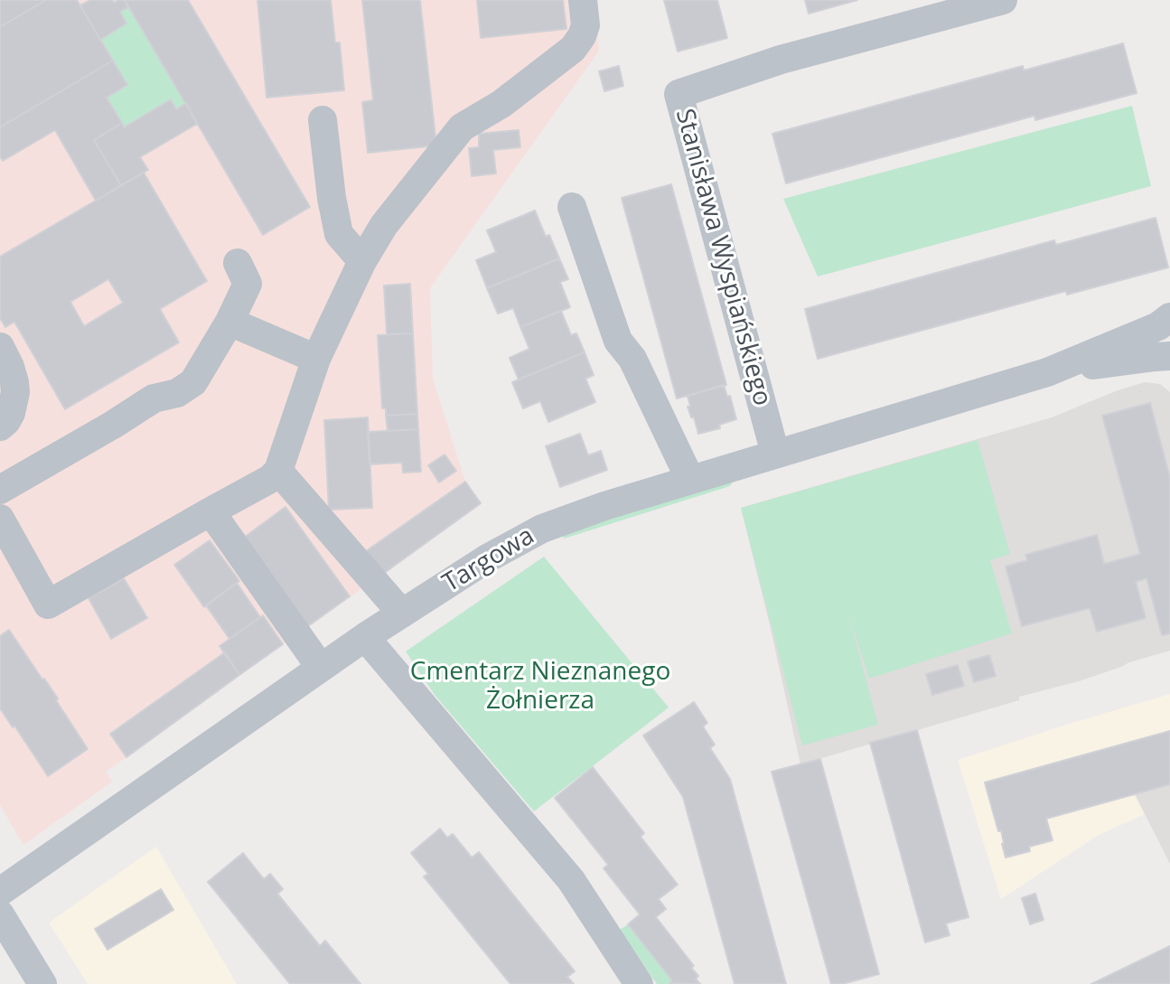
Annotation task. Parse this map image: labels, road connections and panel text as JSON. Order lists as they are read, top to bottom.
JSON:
{
  "streets": {
    "street": ["Stanisława Wyspiańskiego", "Targowa"]
  },
  "crossings": [
    ["Stanisława Wyspiańskiego", "Targowa"]
  ],
  "parks": ["Cmentarz Nieznanego Żołnierza"]
}
